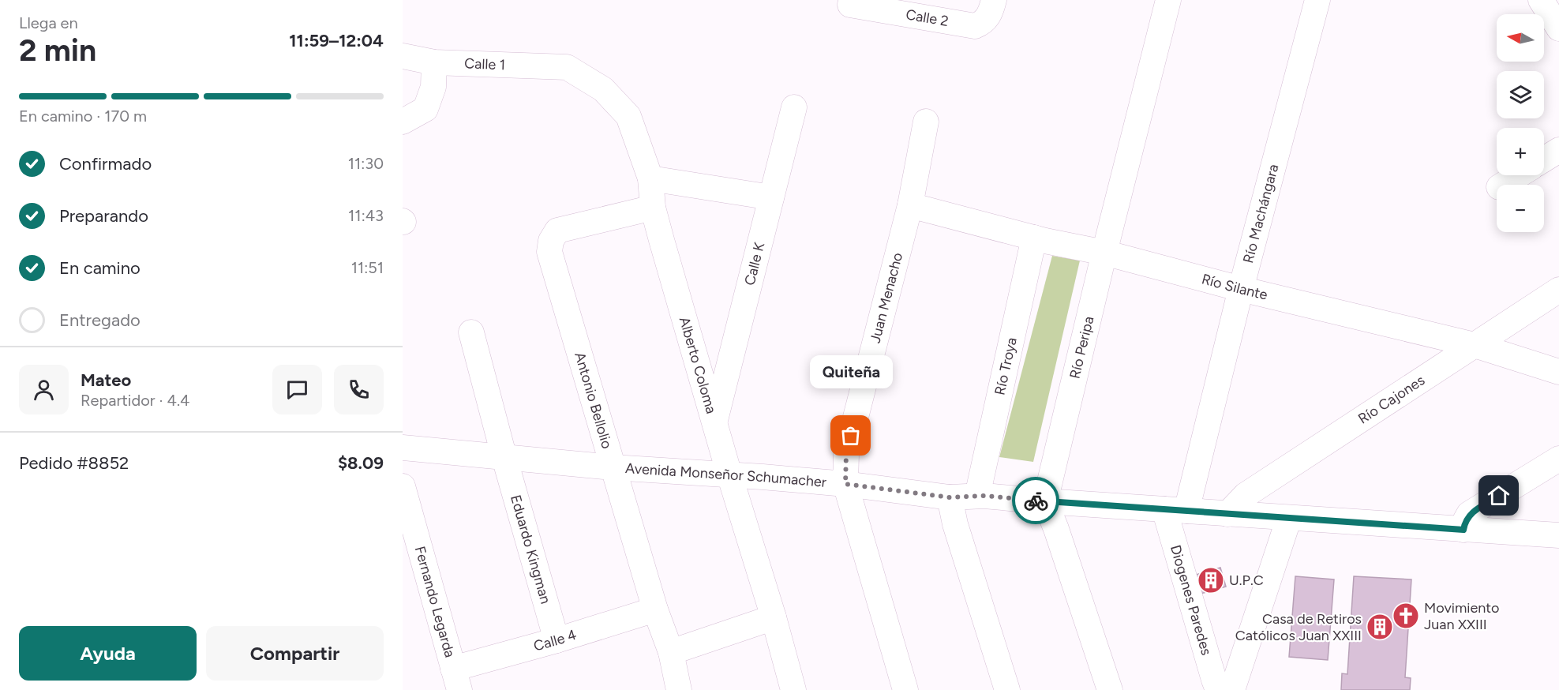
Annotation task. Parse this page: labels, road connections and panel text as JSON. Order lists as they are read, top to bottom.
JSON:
{
  "streets": {
    "street": [
      "Calle 2",
      "Calle 1",
      "Río Machángara",
      "Calle K",
      "Río Silante",
      "Juan Menacho",
      "Río Peripa",
      "Alberto Coloma",
      "Río Troya",
      "Antonio Bellolio",
      "Río Cajones",
      "Avenida Monseñor Schumacher",
      "Eduardo Kingman",
      "Diogenes Paredes",
      "Fernando Legarda",
      "Calle 4"
    ]
  },
  "crossings": [
    ["Calle 1", "Alberto Coloma"],
    ["Río Machángara", "Río Silante"],
    ["Río Machángara", "Avenida Monseñor Schumacher"],
    ["Río Machángara", "Diogenes Paredes"],
    ["Calle K", "Alberto Coloma"],
    ["Río Silante", "Juan Menacho"],
    ["Río Silante", "Río Peripa"],
    ["Río Silante", "Río Troya"],
    ["Río Silante", "Río Cajones"],
    ["Juan Menacho", "Avenida Monseñor Schumacher"],
    ["Río Peripa", "Avenida Monseñor Schumacher"],
    ["Alberto Coloma", "Antonio Bellolio"],
    ["Alberto Coloma", "Avenida Monseñor Schumacher"],
    ["Río Troya", "Avenida Monseñor Schumacher"],
    ["Antonio Bellolio", "Avenida Monseñor Schumacher"],
    ["Antonio Bellolio", "Calle 4"],
    ["Río Cajones", "Avenida Monseñor Schumacher"],
    ["Avenida Monseñor Schumacher", "Eduardo Kingman"],
    ["Avenida Monseñor Schumacher", "Diogenes Paredes"],
    ["Eduardo Kingman", "Calle 4"],
    ["Fernando Legarda", "Calle 4"]
  ],
  "places": {
    "other": ["Quiteña"],
    "building": ["U.P.C", "Casa de Retiros Católicos Juan XXIII"],
    "church": ["Movimiento Juan XXIII"]
  },
  "north": "left",
  "page": {
    "heading": ["2 min", "Llega en", "11:59–12:04"],
    "panel": [
      "Mateo",
      "Repartidor · 4.4",
      "Pedido #8852",
      "$8.09"
    ],
    "map_buttons": ["+", "−"],
    "bar": "En camino · 170 m",
    "list": [
      ["Confirmado", "11:30"],
      ["Preparando", "11:43"],
      ["En camino", "11:51"],
      "Entregado"
    ],
    "bubble": "Quiteña",
    "buttons": ["Ayuda", "Compartir"]
  }
}
